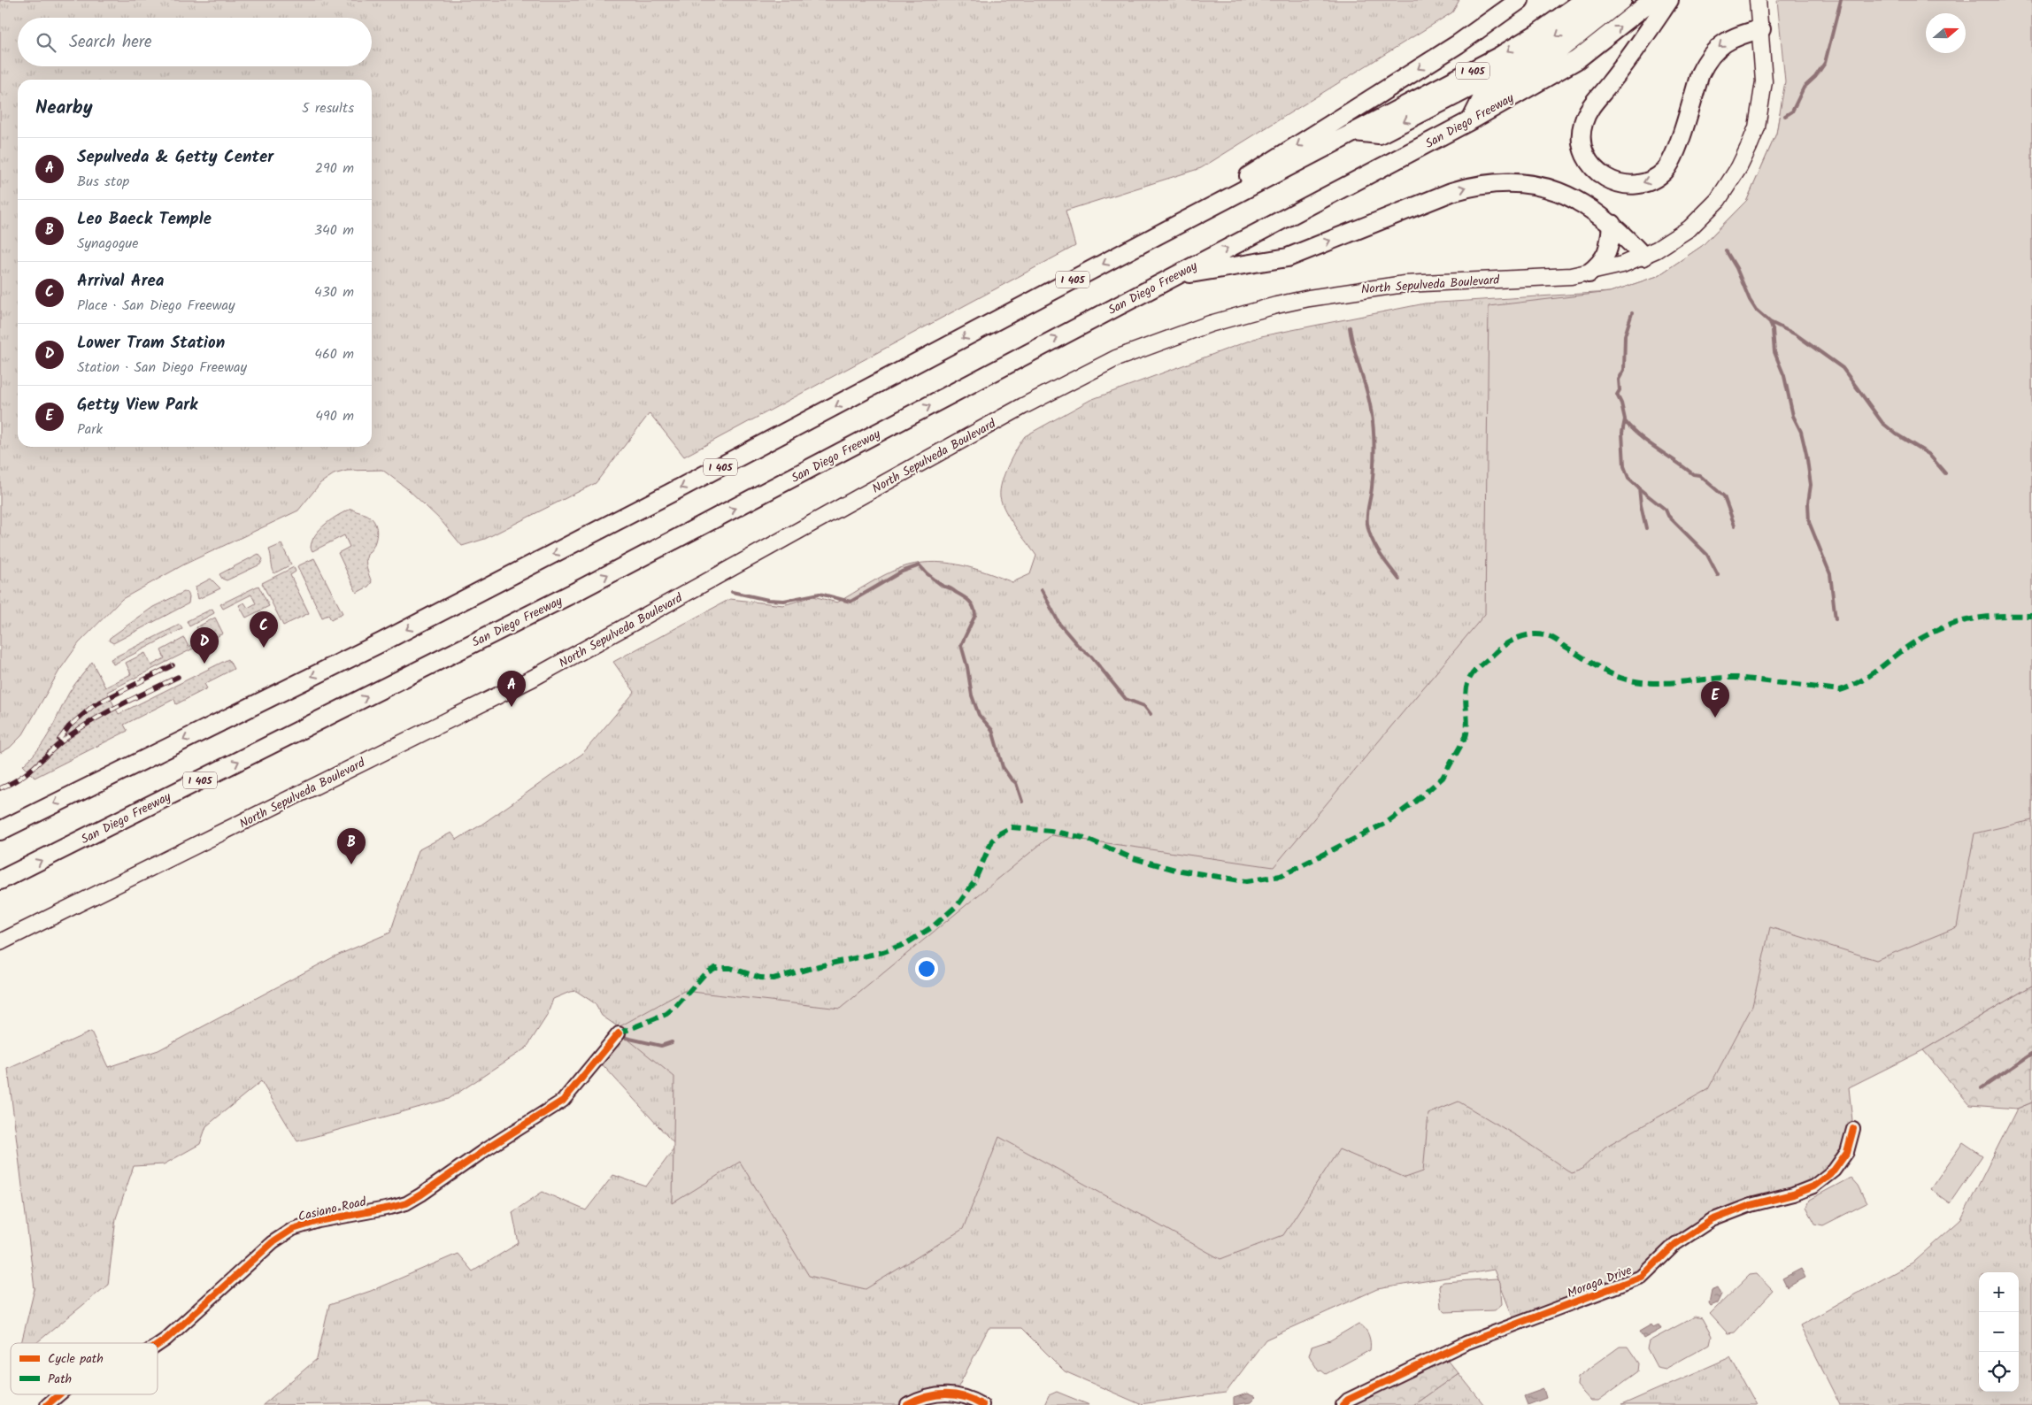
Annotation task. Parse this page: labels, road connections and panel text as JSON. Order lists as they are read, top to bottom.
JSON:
{
  "streets": {
    "highway": ["I 405", "San Diego Freeway"],
    "main road": ["North Sepulveda Boulevard"],
    "street": ["Casiano Road", "Moraga Drive"]
  },
  "legend": ["Cycle path", "Path"],
  "north": "right",
  "page": {
    "search": "Search here",
    "heading": ["Nearby", "5 results"],
    "list": [
      {
        "mark": "A",
        "name": "Sepulveda & Getty Center",
        "note": "Bus stop",
        "value": "290 m"
      },
      {
        "mark": "B",
        "name": "Leo Baeck Temple",
        "note": "Synagogue",
        "value": "340 m"
      },
      {
        "mark": "C",
        "name": "Arrival Area",
        "note": "Place · San Diego Freeway",
        "value": "430 m"
      },
      {
        "mark": "D",
        "name": "Lower Tram Station",
        "note": "Station · San Diego Freeway",
        "value": "460 m"
      },
      {
        "mark": "E",
        "name": "Getty View Park",
        "note": "Park",
        "value": "490 m"
      }
    ],
    "pins": [
      "C",
      "D",
      "A",
      "E",
      "B"
    ],
    "map_buttons": ["+", "−"]
  }
}
